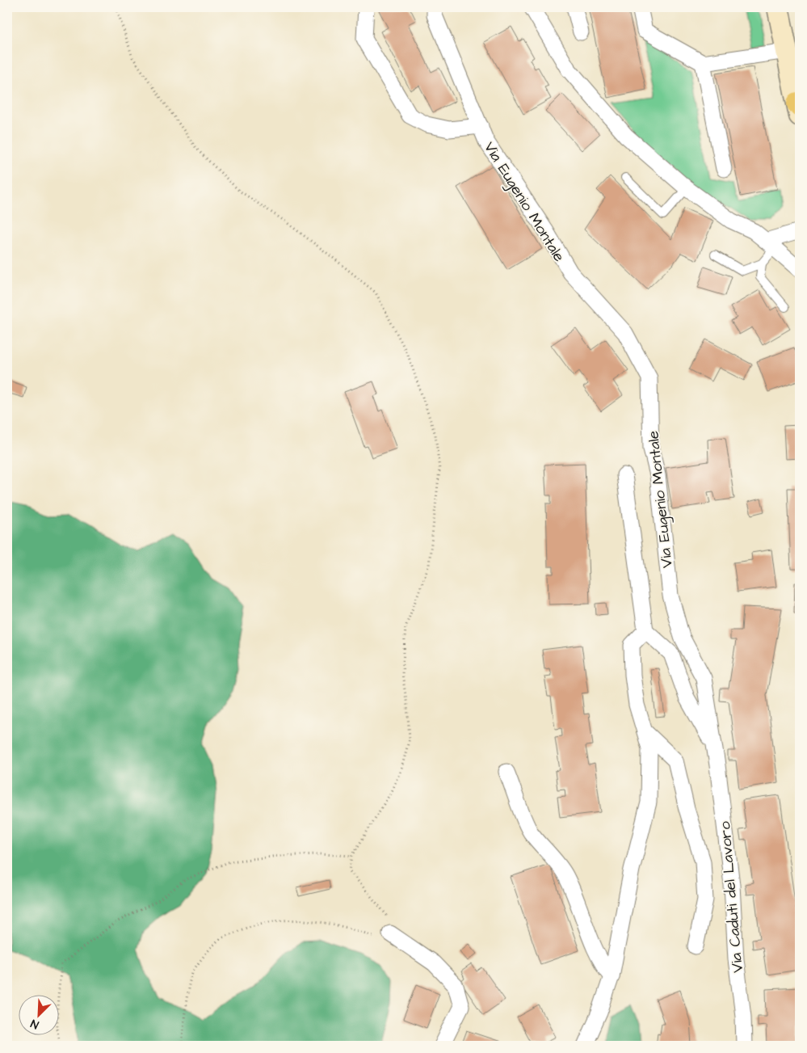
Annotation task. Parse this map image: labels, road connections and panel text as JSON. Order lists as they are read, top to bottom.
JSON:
{
  "streets": {
    "street": ["Via Eugenio Montale", "Via Caduti del Lavoro"]
  },
  "crossings": [
    ["Via Eugenio Montale", "Via Caduti del Lavoro"]
  ],
  "north": "bottom left"
}
